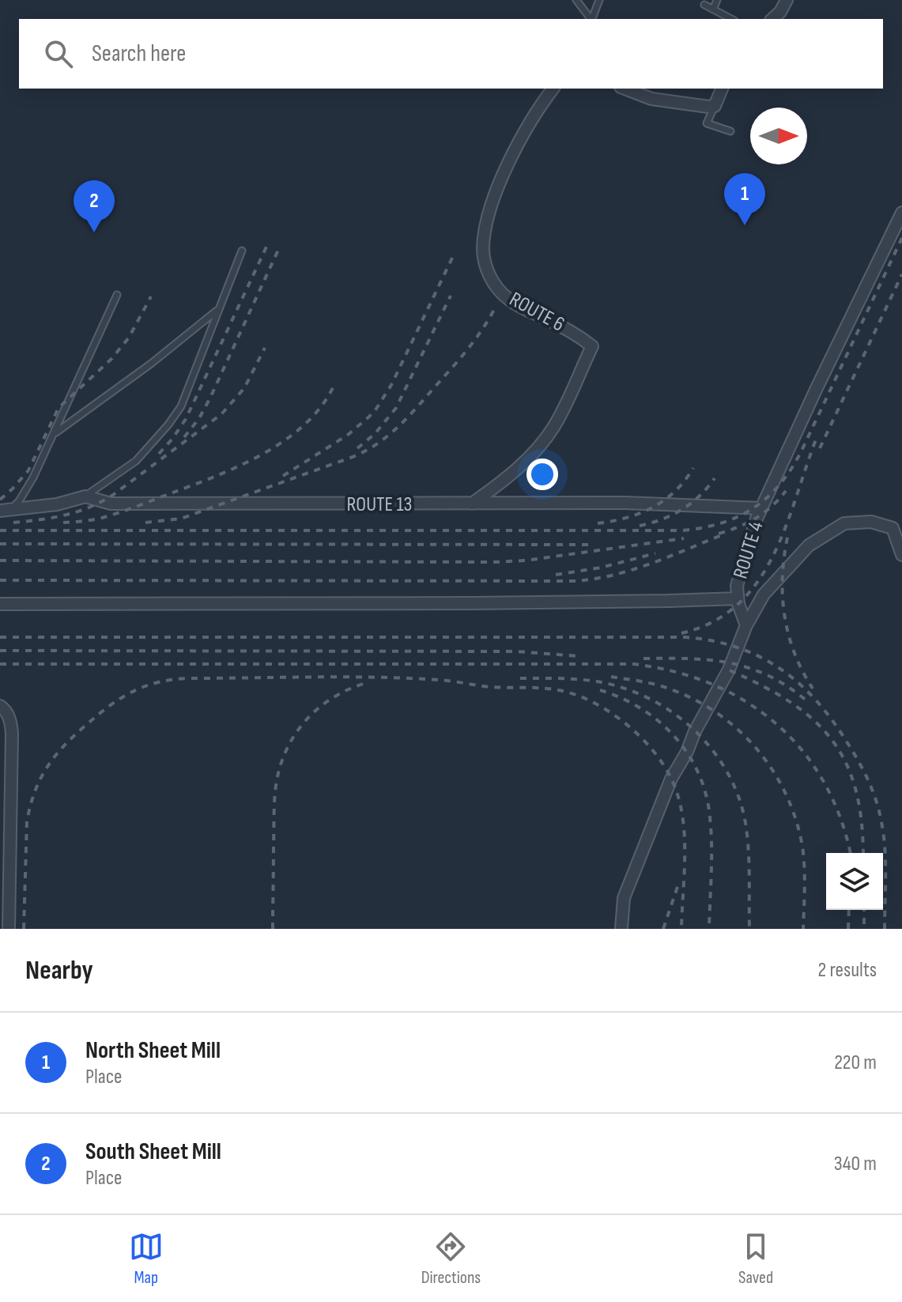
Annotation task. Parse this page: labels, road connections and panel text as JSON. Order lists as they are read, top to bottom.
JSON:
{
  "streets": {
    "street": ["ROUTE 6", "ROUTE 13", "ROUTE 4"]
  },
  "crossings": [
    ["ROUTE 6", "ROUTE 13"],
    ["ROUTE 13", "ROUTE 4"]
  ],
  "north": "right",
  "page": {
    "search": "Search here",
    "pins": ["1", "2"],
    "heading": ["Nearby", "2 results"],
    "list": [
      {
        "mark": "1",
        "name": "North Sheet Mill",
        "note": "Place",
        "value": "220 m"
      },
      {
        "mark": "2",
        "name": "South Sheet Mill",
        "note": "Place",
        "value": "340 m"
      }
    ],
    "nav": ["Map", "Directions", "Saved"]
  }
}
